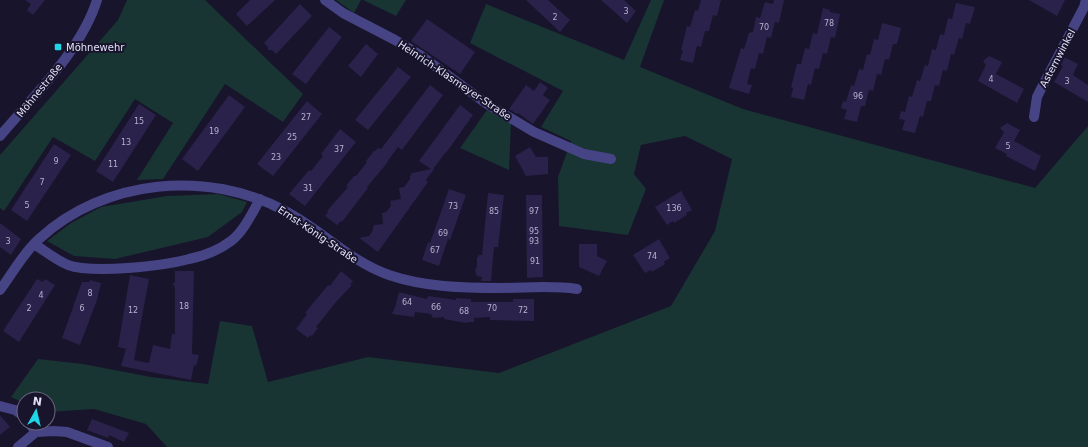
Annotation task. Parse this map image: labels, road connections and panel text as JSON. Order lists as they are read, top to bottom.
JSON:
{
  "streets": {
    "street": [
      "Asternwinkel",
      "Heinrich-Klasmeyer-Straße",
      "Möhnestraße",
      "Ernst-König-Straße"
    ]
  },
  "places": {
    "transit": ["Möhnewehr"]
  },
  "house_numbers": [
    "3",
    "2",
    "78",
    "70",
    "4",
    "3",
    "96",
    "27",
    "15",
    "19",
    "25",
    "13",
    "5",
    "37",
    "23",
    "9",
    "11",
    "7",
    "31",
    "5",
    "73",
    "136",
    "85",
    "97",
    "95",
    "69",
    "3",
    "93",
    "67",
    "74",
    "91",
    "8",
    "4",
    "64",
    "18",
    "66",
    "2",
    "6",
    "70",
    "12",
    "72",
    "68"
  ],
  "north": "top"
}
